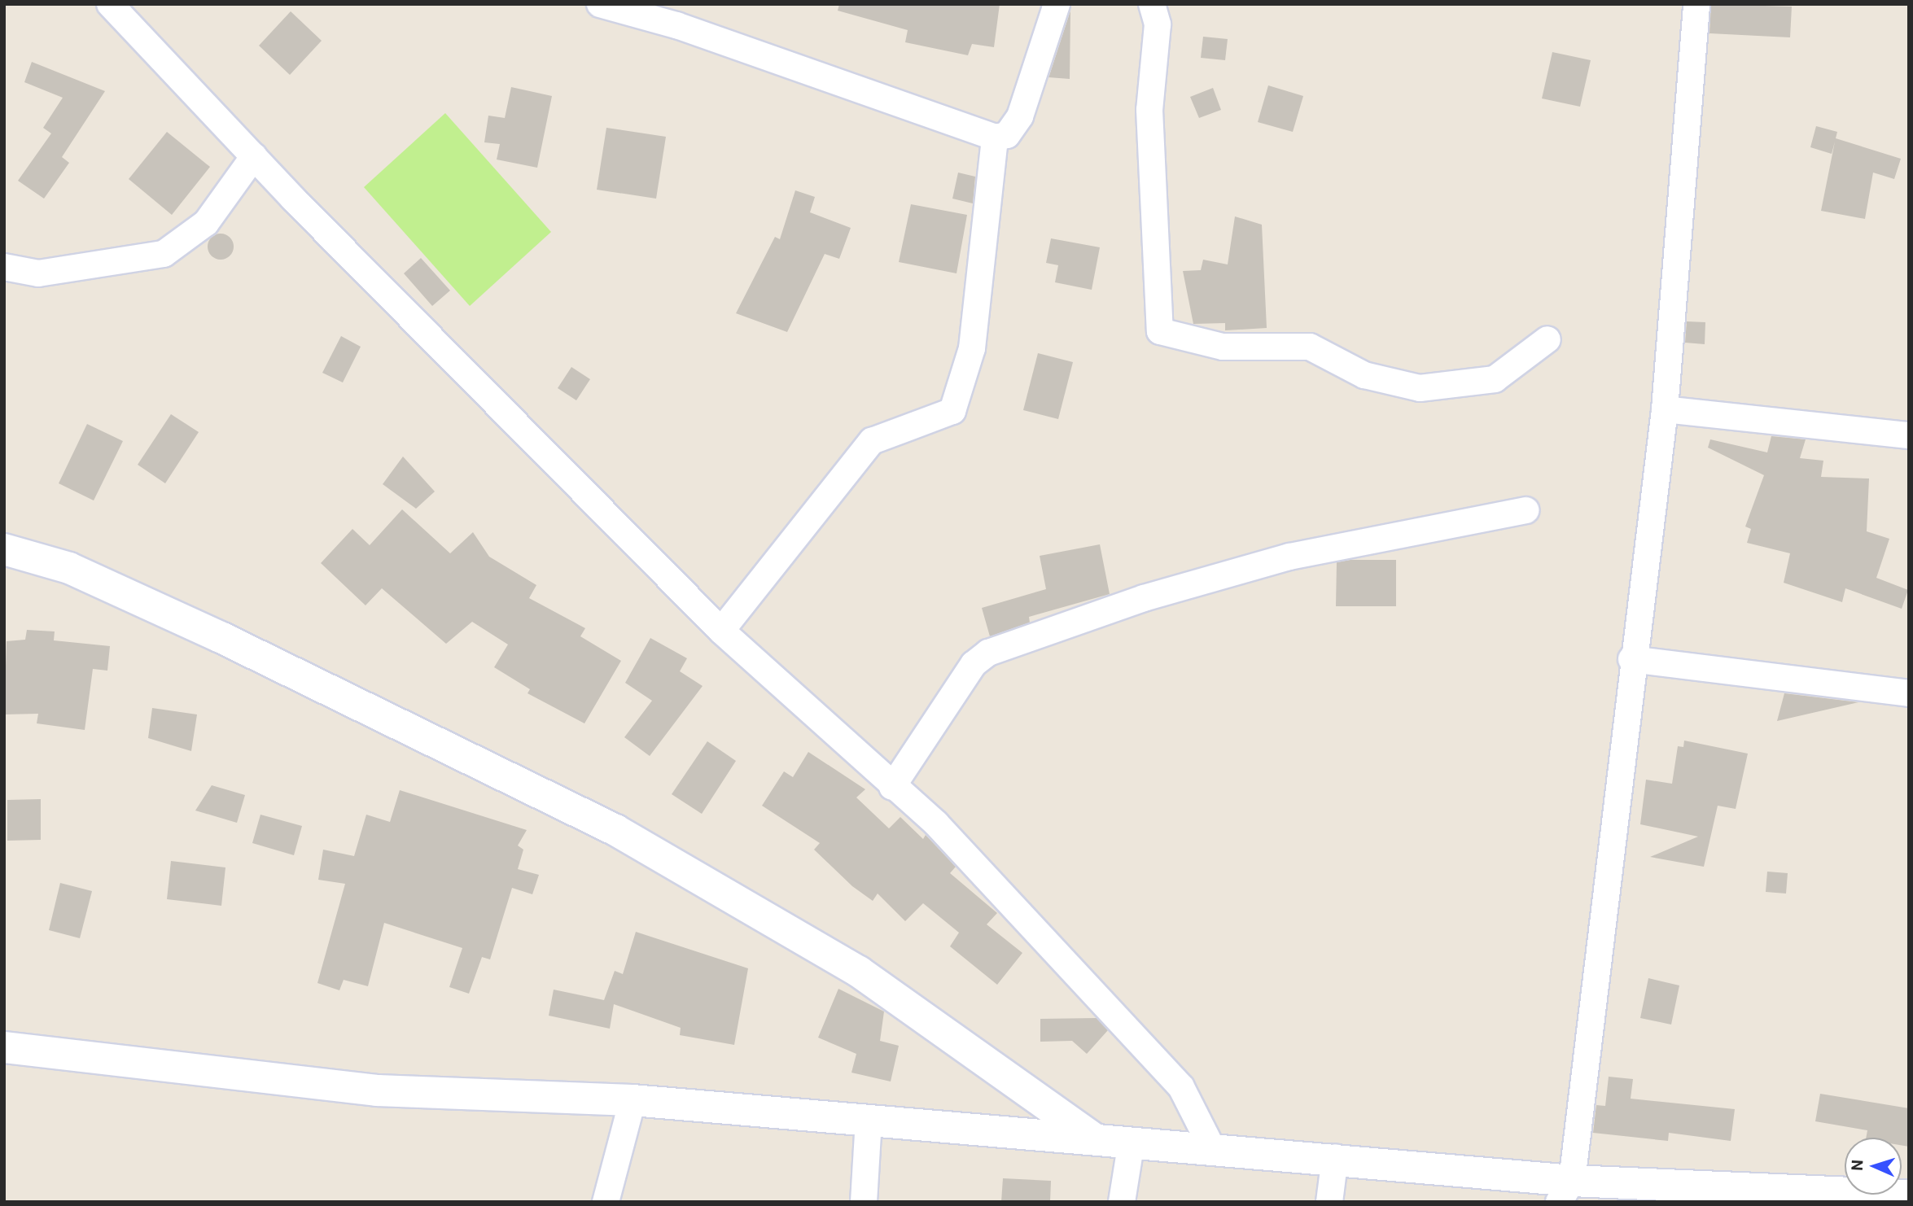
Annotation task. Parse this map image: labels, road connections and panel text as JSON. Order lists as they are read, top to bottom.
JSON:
{
  "north": "left"
}
